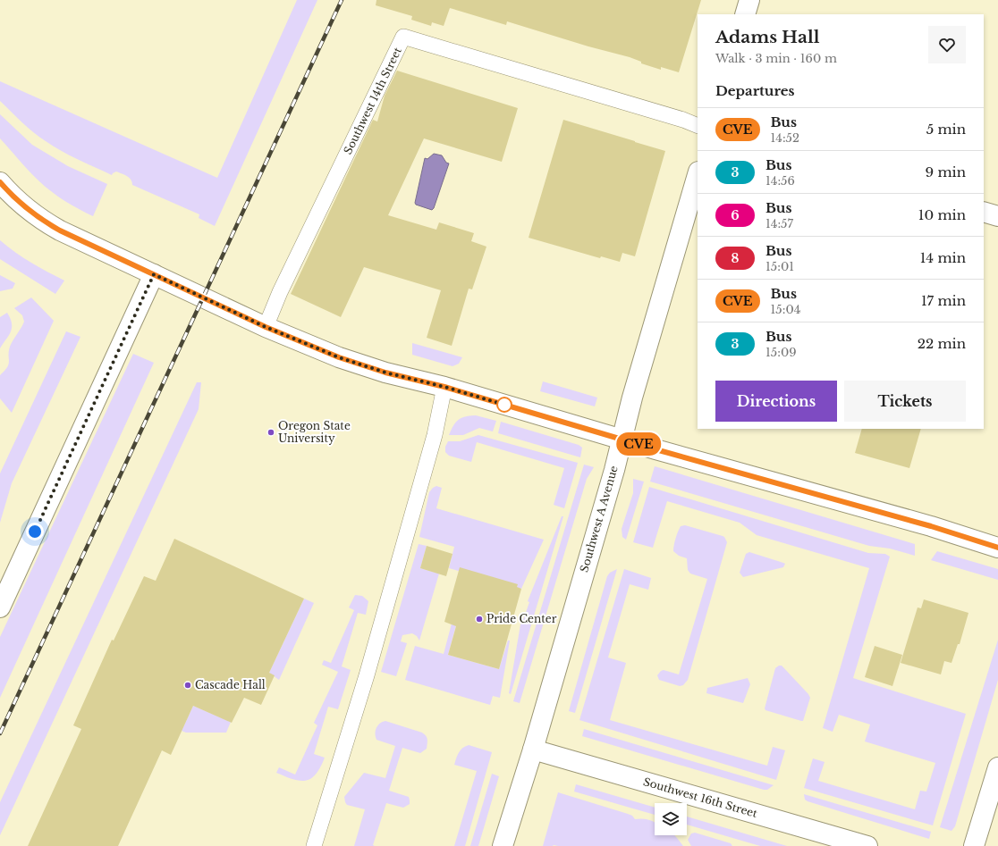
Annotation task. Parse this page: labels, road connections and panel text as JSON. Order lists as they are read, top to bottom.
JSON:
{
  "streets": {
    "street": ["Southwest A Avenue", "Southwest 16th Street"],
    "lane": ["Southwest 14th Street"]
  },
  "crossings": [
    ["Southwest A Avenue", "Southwest 16th Street"]
  ],
  "places": ["Oregon State University", "Pride Center", "Cascade Hall"],
  "lines": ["bus line CVE"],
  "page": {
    "on_map": "CVE",
    "heading": [
      ["Adams Hall", "Walk · 3 min · 160 m"],
      "Departures"
    ],
    "list": [
      {
        "mark": "CVE",
        "name": "Bus",
        "note": "14:52",
        "value": "5 min"
      },
      {
        "mark": "3",
        "name": "Bus",
        "note": "14:56",
        "value": "9 min"
      },
      {
        "mark": "6",
        "name": "Bus",
        "note": "14:57",
        "value": "10 min"
      },
      {
        "mark": "8",
        "name": "Bus",
        "note": "15:01",
        "value": "14 min"
      },
      {
        "mark": "CVE",
        "name": "Bus",
        "note": "15:04",
        "value": "17 min"
      },
      {
        "mark": "3",
        "name": "Bus",
        "note": "15:09",
        "value": "22 min"
      }
    ],
    "buttons": ["Directions", "Tickets"]
  }
}
